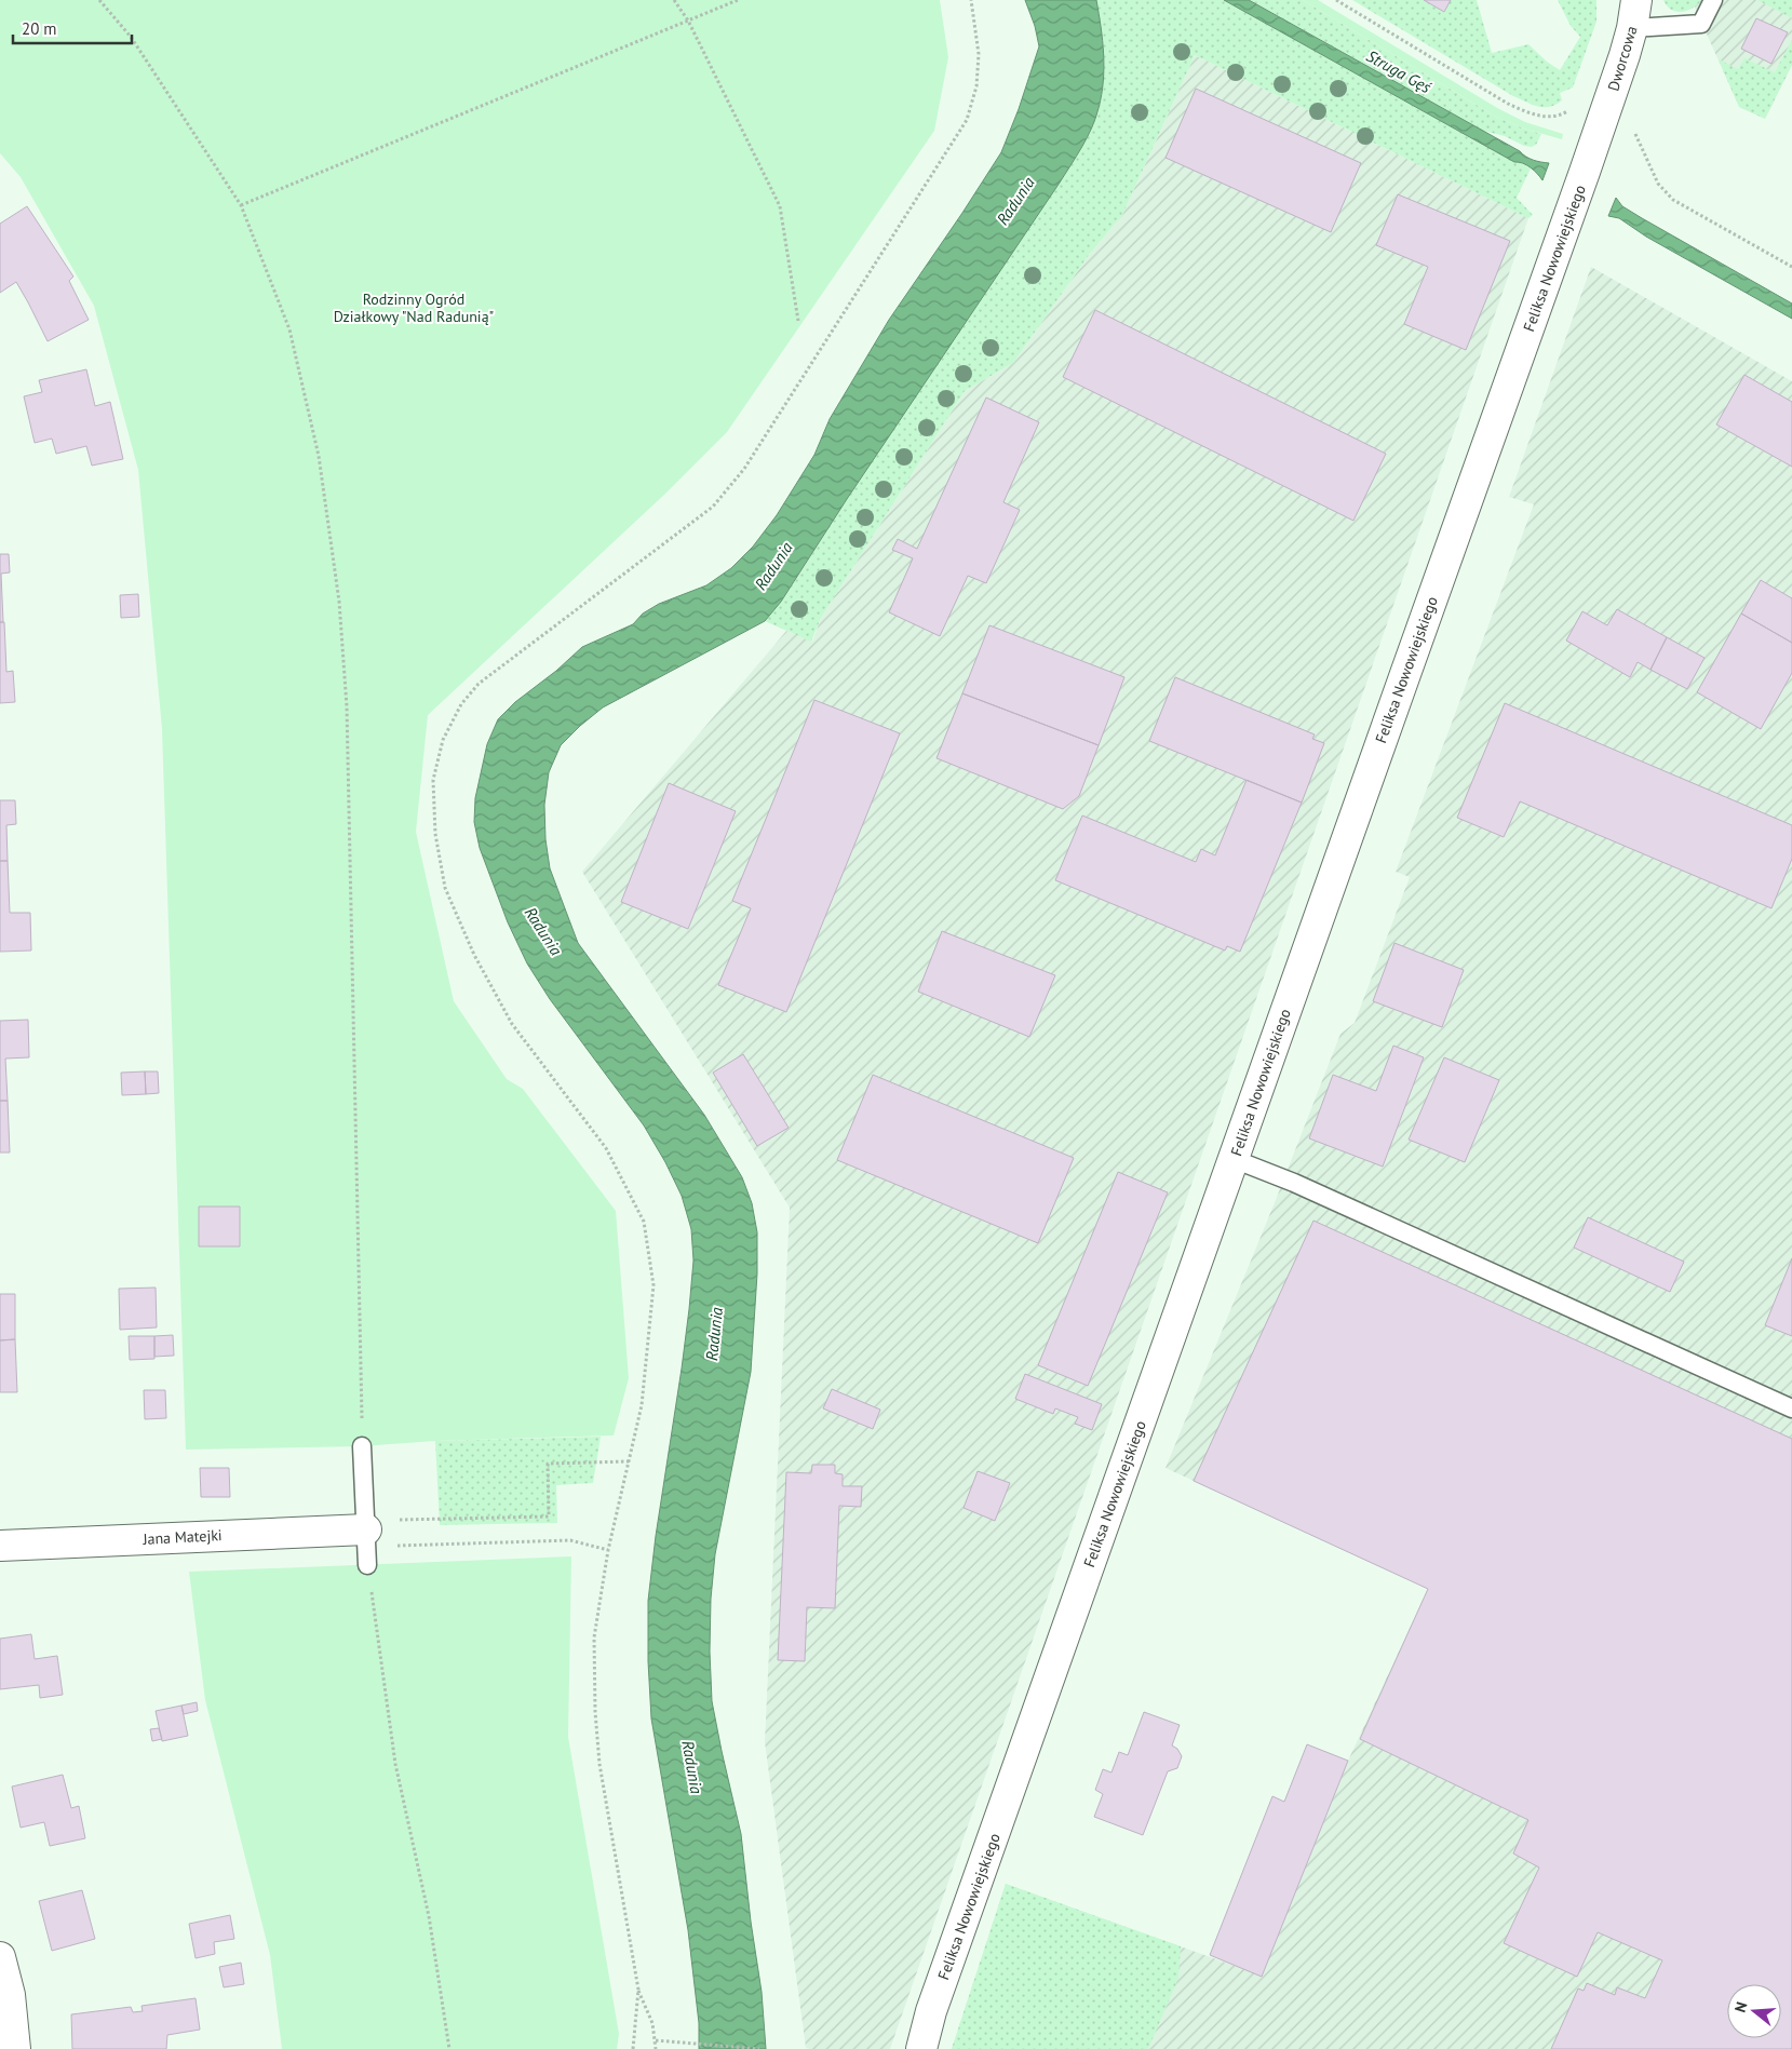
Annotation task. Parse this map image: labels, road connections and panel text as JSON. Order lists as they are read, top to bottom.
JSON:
{
  "streets": {
    "street": ["Dworcowa", "Feliksa Nowowiejskiego", "Jana Matejki"]
  },
  "crossings": [
    ["Dworcowa", "Feliksa Nowowiejskiego"]
  ],
  "water": ["Struga Gęś", "Radunia"],
  "parks": ["Rodzinny Ogród Działkowy \"Nad Radunią\""],
  "scale_bar": "20 m",
  "north": "left"
}
